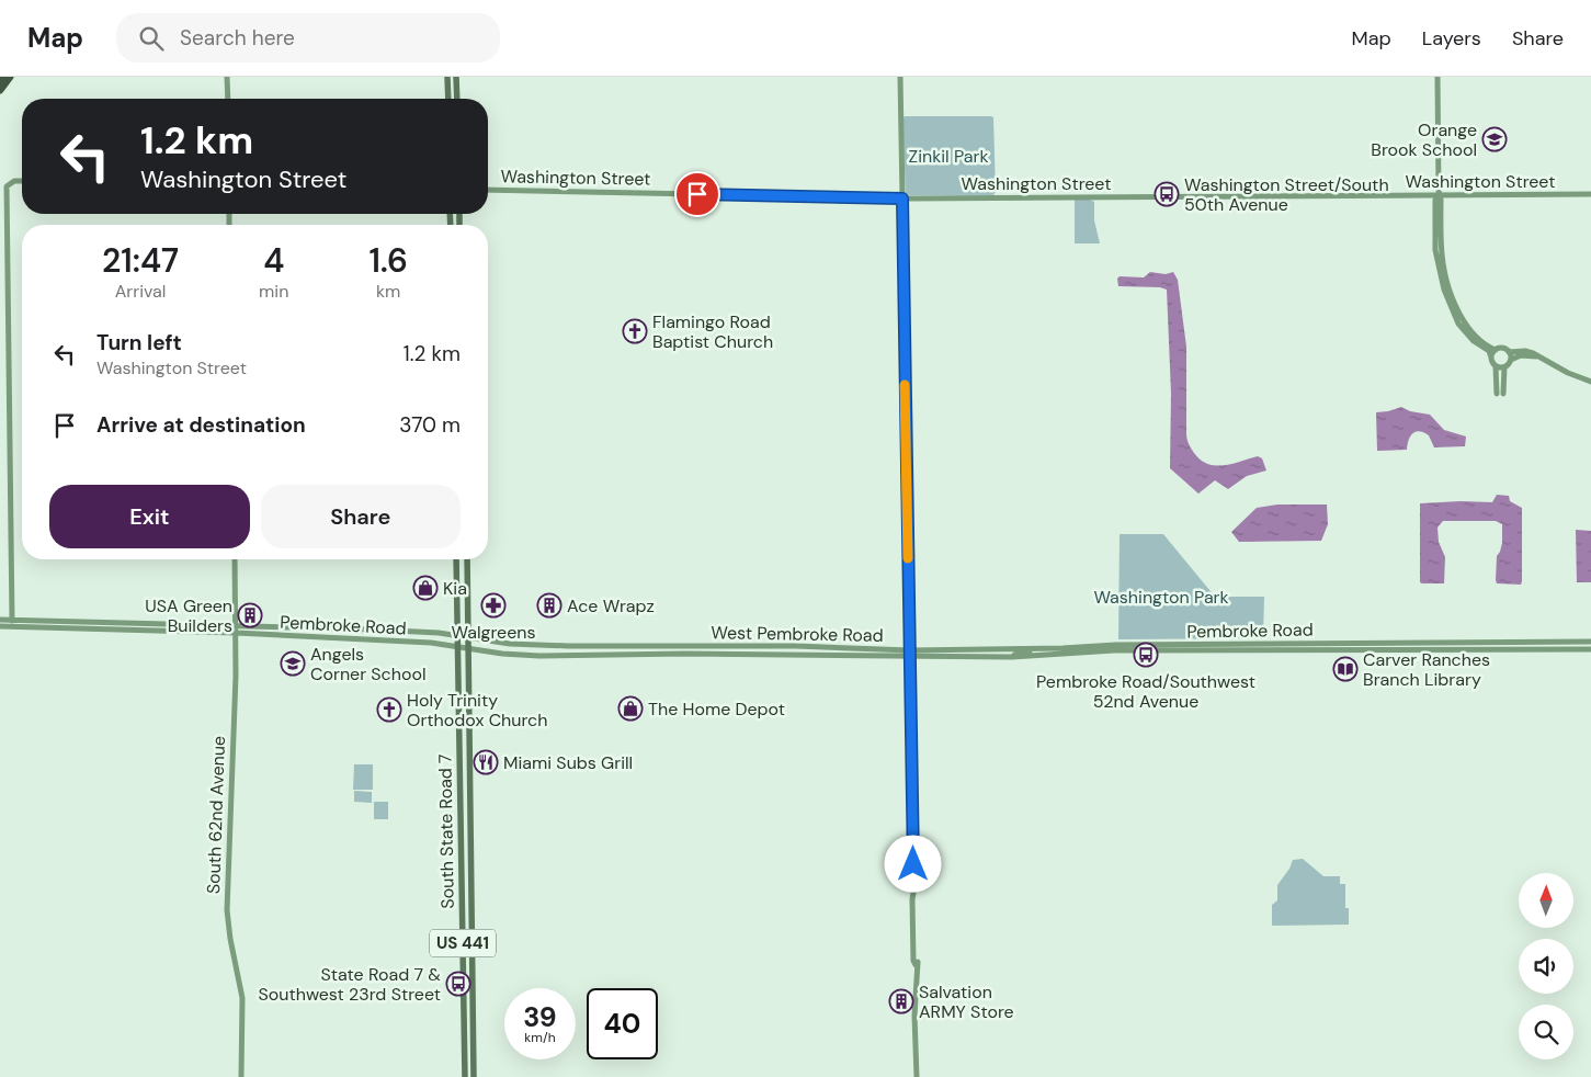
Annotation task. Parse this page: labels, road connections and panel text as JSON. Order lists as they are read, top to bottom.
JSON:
{
  "streets": {
    "main road": ["South State Road 7", "US 441"],
    "street": [
      "Washington Street",
      "Pembroke Road",
      "West Pembroke Road",
      "South 62nd Avenue"
    ]
  },
  "crossings": [
    ["Pembroke Road", "West Pembroke Road"],
    ["Pembroke Road", "South 62nd Avenue"],
    ["Pembroke Road", "South State Road 7"]
  ],
  "parks": ["Zinkil Park", "Washington Park"],
  "places": {
    "school or university": ["Orange Brook School", "Angels Corner School"],
    "bus stop": ["Washington Street/South 50th Avenue", "Pembroke Road/Southwest 52nd Avenue", "State Road 7 & Southwest 23rd Street"],
    "church": ["Flamingo Road Baptist Church", "Holy Trinity Orthodox Church"],
    "shop": ["Kia", "The Home Depot"],
    "pharmacy": ["Walgreens"],
    "building": ["Ace Wrapz", "USA Green Builders", "Salvation ARMY Store"],
    "library": ["Carver Ranches Branch Library"],
    "restaurant": ["Miami Subs Grill"]
  },
  "north": "top",
  "page": {
    "header": "Map",
    "search": "Search here",
    "nav": ["Map", "Layers", "Share"],
    "turn": ["1.2 km", "Washington Street"],
    "eta": [
      "21:47",
      "Arrival",
      "4",
      "min",
      "1.6",
      "km"
    ],
    "list": [
      {
        "name": "Turn left",
        "note": "Washington Street",
        "value": "1.2 km"
      },
      {
        "name": "Arrive at destination",
        "value": "370 m"
      }
    ],
    "buttons": ["Exit", "Share"],
    "speed": "39 km/h",
    "limit": "40"
  }
}
